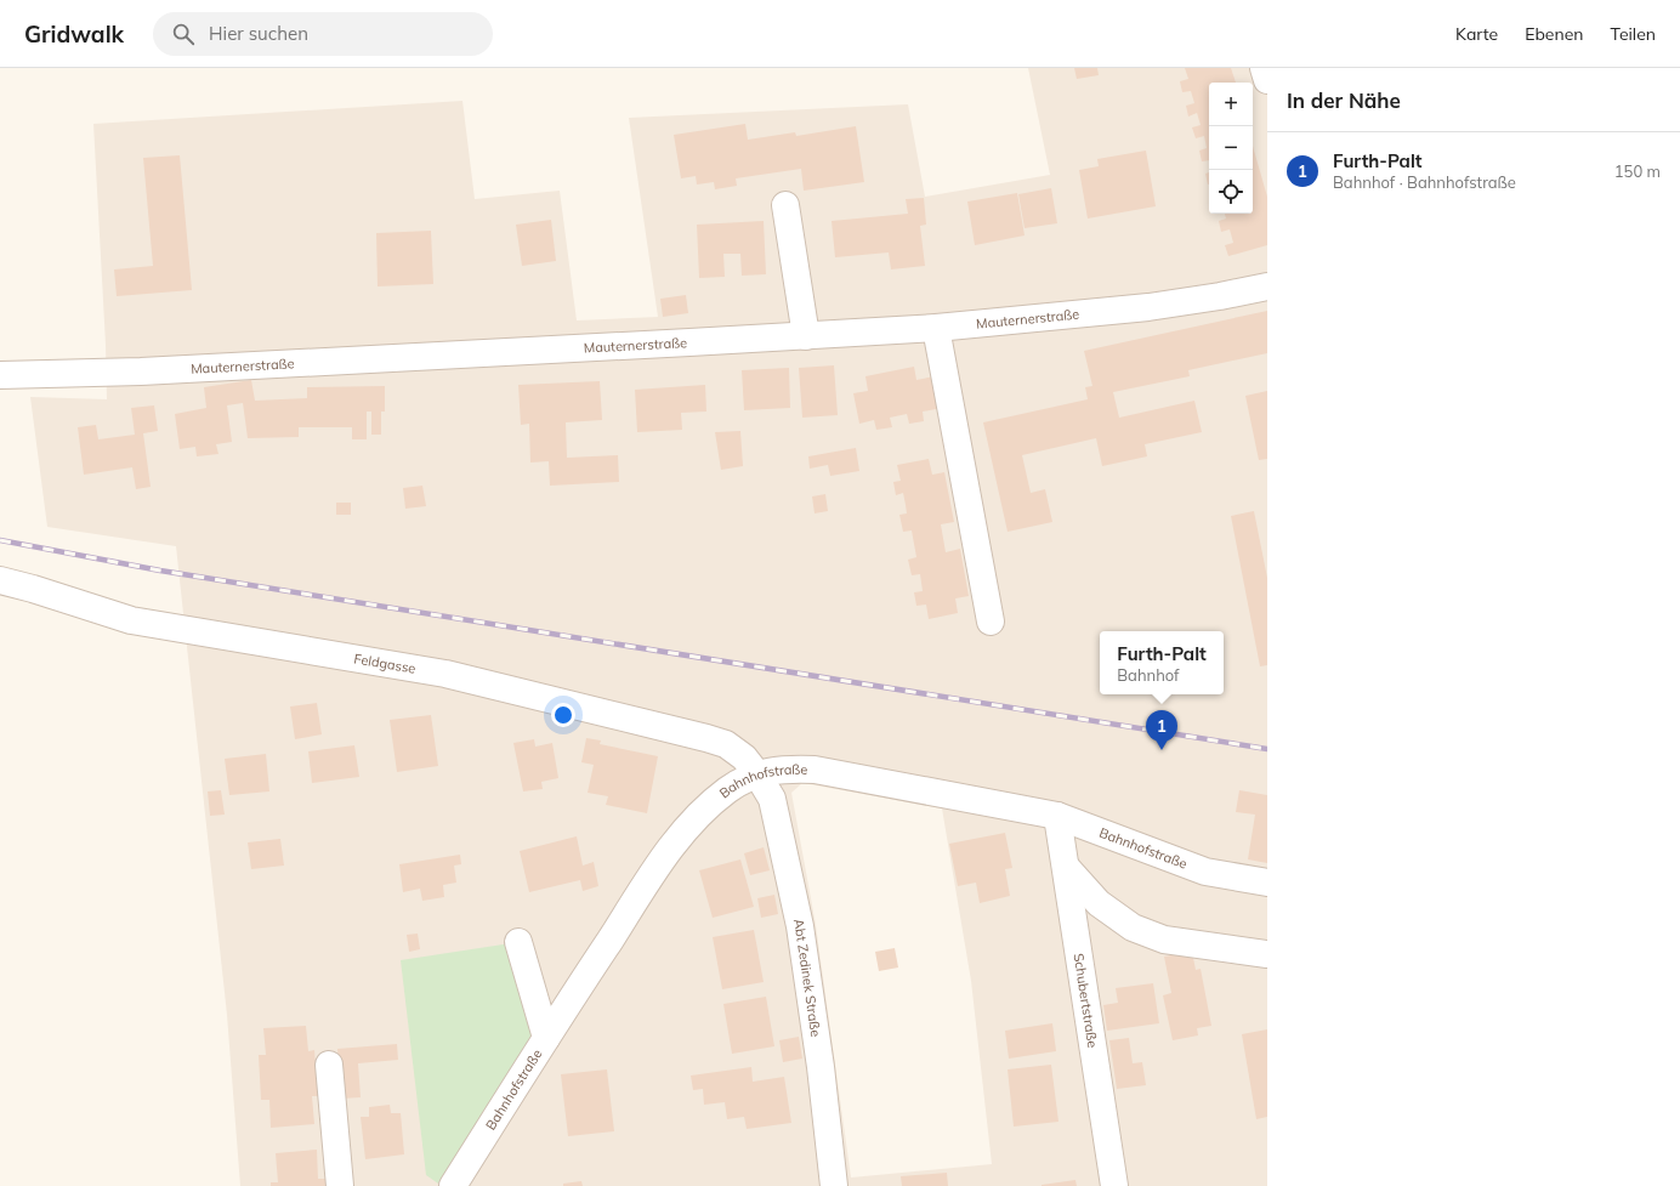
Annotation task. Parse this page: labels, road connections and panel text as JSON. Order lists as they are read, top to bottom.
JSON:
{
  "streets": {
    "street": [
      "Mauternerstraße",
      "Feldgasse",
      "Bahnhofstraße",
      "Abt Zedinek Straße",
      "Schubertstraße"
    ]
  },
  "crossings": [
    ["Feldgasse", "Bahnhofstraße"],
    ["Feldgasse", "Abt Zedinek Straße"],
    ["Bahnhofstraße", "Abt Zedinek Straße"],
    ["Bahnhofstraße", "Schubertstraße"]
  ],
  "page": {
    "header": "Gridwalk",
    "search": "Hier suchen",
    "nav": ["Karte", "Ebenen", "Teilen"],
    "heading": "In der Nähe",
    "map_buttons": ["+", "−"],
    "list": [
      {
        "mark": "1",
        "name": "Furth-Palt",
        "note": "Bahnhof · Bahnhofstraße",
        "value": "150 m"
      }
    ],
    "popup": ["Furth-Palt", "Bahnhof"],
    "pins": "1"
  }
}
